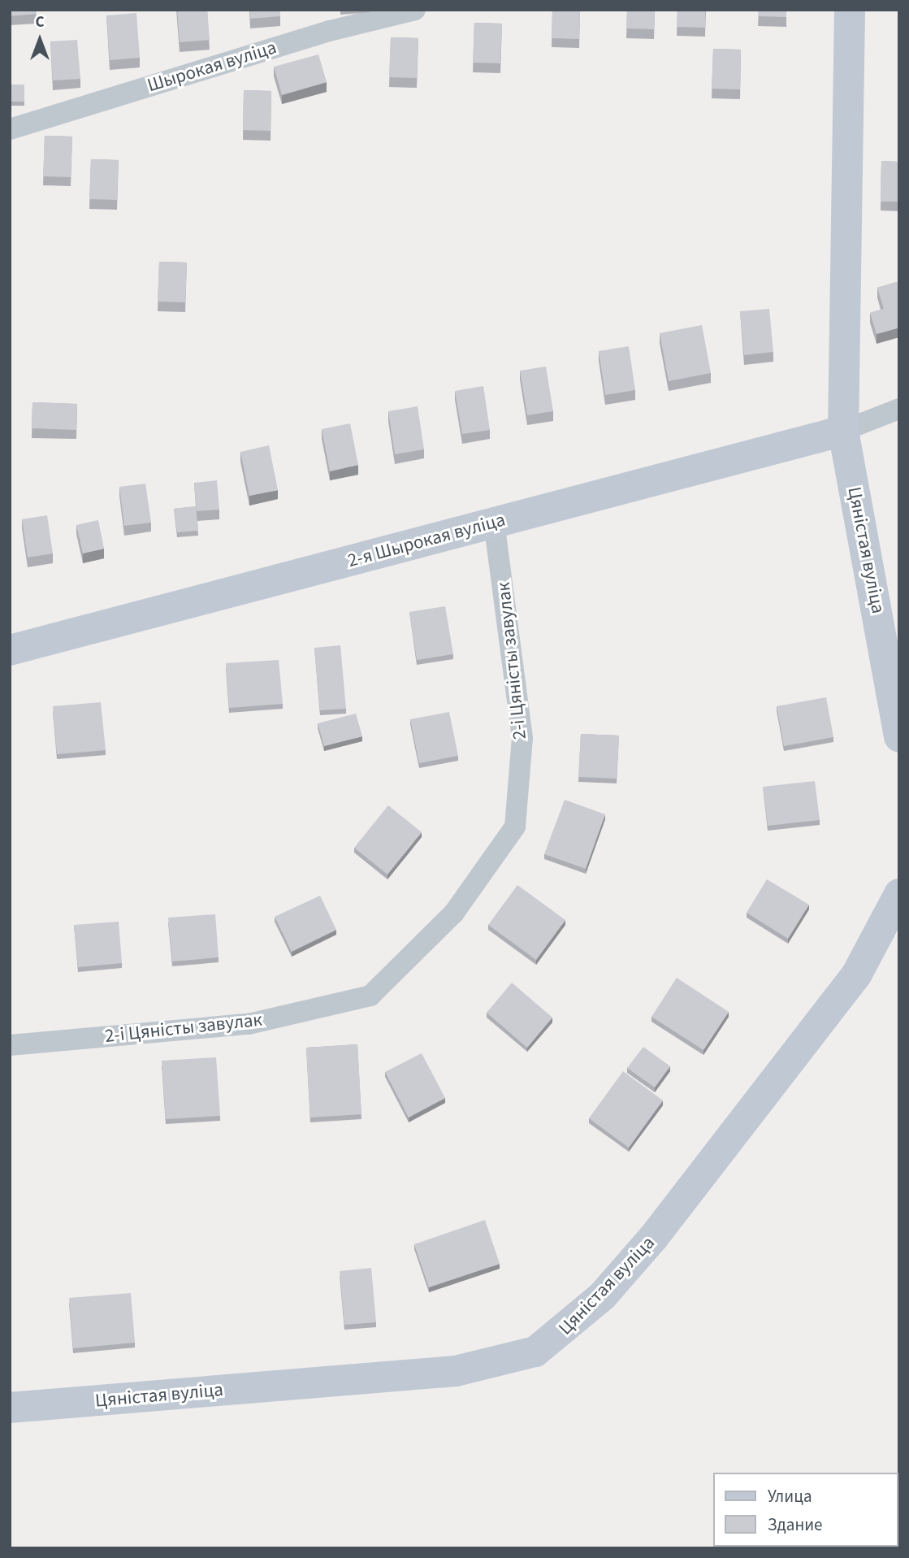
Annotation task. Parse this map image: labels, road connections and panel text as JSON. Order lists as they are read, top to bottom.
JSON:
{
  "streets": {
    "street": [
      "Шырокая вуліца",
      "2-я Шырокая вуліца",
      "Цяністая вуліца",
      "2-і Цяністы завулак"
    ]
  },
  "crossings": [
    ["2-я Шырокая вуліца", "Цяністая вуліца"],
    ["2-я Шырокая вуліца", "2-і Цяністы завулак"]
  ],
  "legend": ["Улица", "Здание"],
  "north": "top"
}
